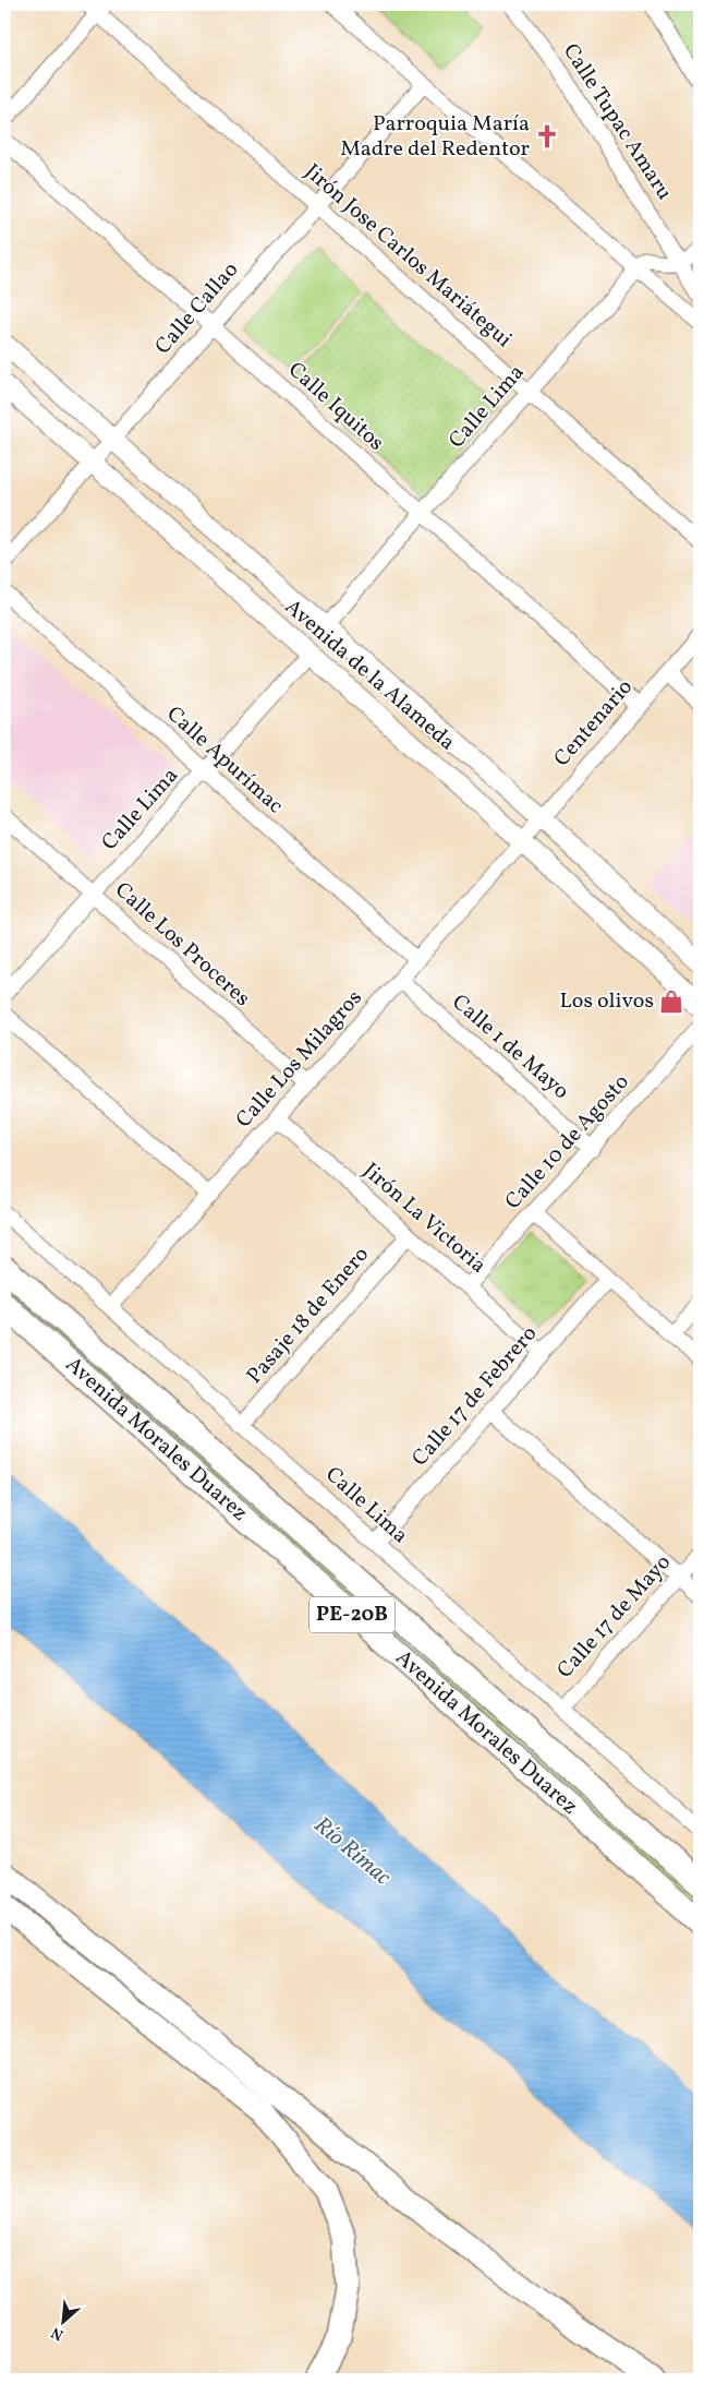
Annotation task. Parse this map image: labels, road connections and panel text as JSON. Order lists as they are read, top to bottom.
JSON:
{
  "streets": {
    "highway": ["Avenida Morales Duarez", "PE-20B"],
    "street": [
      "Calle Tupac Amaru",
      "Jirón Jose Carlos Mariátegui",
      "Calle Callao",
      "Calle Iquitos",
      "Calle Lima",
      "Avenida de la Alameda",
      "Centenario",
      "Calle Apurímac",
      "Calle Los Proceres",
      "Calle 1 de Mayo",
      "Calle Los Milagros",
      "Calle 10 de Agosto",
      "Jirón La Victoria",
      "Pasaje 18 de Enero",
      "Calle 17 de Febrero",
      "Calle 17 de Mayo"
    ]
  },
  "crossings": [
    ["Jirón Jose Carlos Mariátegui", "Calle Callao"],
    ["Jirón Jose Carlos Mariátegui", "Calle Lima"],
    ["Calle Callao", "Calle Iquitos"],
    ["Calle Callao", "Avenida de la Alameda"],
    ["Calle Iquitos", "Calle Lima"],
    ["Calle Iquitos", "Centenario"],
    ["Calle Lima", "Avenida de la Alameda"],
    ["Calle Lima", "Calle Apurímac"],
    ["Calle Lima", "Calle Los Proceres"],
    ["Calle Lima", "Calle Los Milagros"],
    ["Calle Lima", "Pasaje 18 de Enero"],
    ["Calle Lima", "Calle 17 de Febrero"],
    ["Calle Lima", "Calle 17 de Mayo"],
    ["Avenida de la Alameda", "Centenario"],
    ["Avenida de la Alameda", "Calle Los Milagros"],
    ["Centenario", "Calle Los Milagros"],
    ["Calle Apurímac", "Calle Los Milagros"],
    ["Calle Los Proceres", "Calle Los Milagros"],
    ["Calle 1 de Mayo", "Calle Los Milagros"],
    ["Calle 1 de Mayo", "Calle 10 de Agosto"],
    ["Calle Los Milagros", "Jirón La Victoria"],
    ["Calle 10 de Agosto", "Jirón La Victoria"],
    ["Jirón La Victoria", "Pasaje 18 de Enero"],
    ["Jirón La Victoria", "Calle 17 de Febrero"]
  ],
  "water": ["Río Rímac"],
  "places": {
    "church": ["Parroquia María Madre del Redentor"],
    "shop": ["Los olivos"]
  },
  "north": "bottom left"
}
